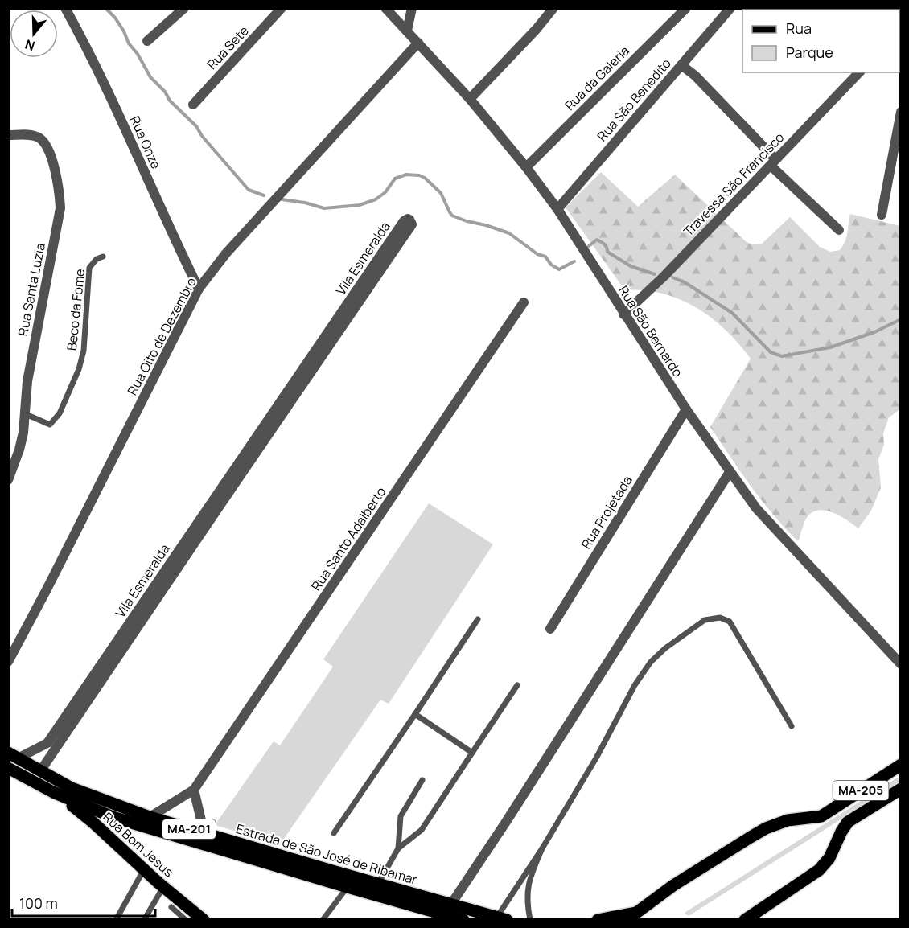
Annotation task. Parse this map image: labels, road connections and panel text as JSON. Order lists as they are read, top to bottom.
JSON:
{
  "streets": {
    "main road": [
      "MA-205",
      "MA-201",
      "Rua Bom Jesus",
      "Estrada de São José de Ribamar"
    ],
    "street": [
      "Rua Sete",
      "Rua da Galeria",
      "Rua São Benedito",
      "Rua Onze",
      "Travessa São Francisco",
      "Vila Esmeralda",
      "Rua Santa Luzia",
      "Rua São Bernardo",
      "Rua Oito de Dezembro",
      "Rua Projetada",
      "Rua Santo Adalberto"
    ],
    "lane": ["Beco da Fome"]
  },
  "crossings": [
    ["Rua da Galeria", "Rua São Bernardo"],
    ["Rua São Benedito", "Rua São Bernardo"],
    ["Rua Onze", "Rua Oito de Dezembro"],
    ["Travessa São Francisco", "Rua São Bernardo"],
    ["Vila Esmeralda", "Estrada de São José de Ribamar"],
    ["Rua Santa Luzia", "Beco da Fome"],
    ["Rua São Bernardo", "Rua Oito de Dezembro"],
    ["Rua São Bernardo", "Rua Projetada"],
    ["Rua Santo Adalberto", "Estrada de São José de Ribamar"],
    ["Rua Bom Jesus", "Estrada de São José de Ribamar"]
  ],
  "legend": ["Rua", "Parque"],
  "scale_bar": "100 m",
  "north": "bottom"
}
